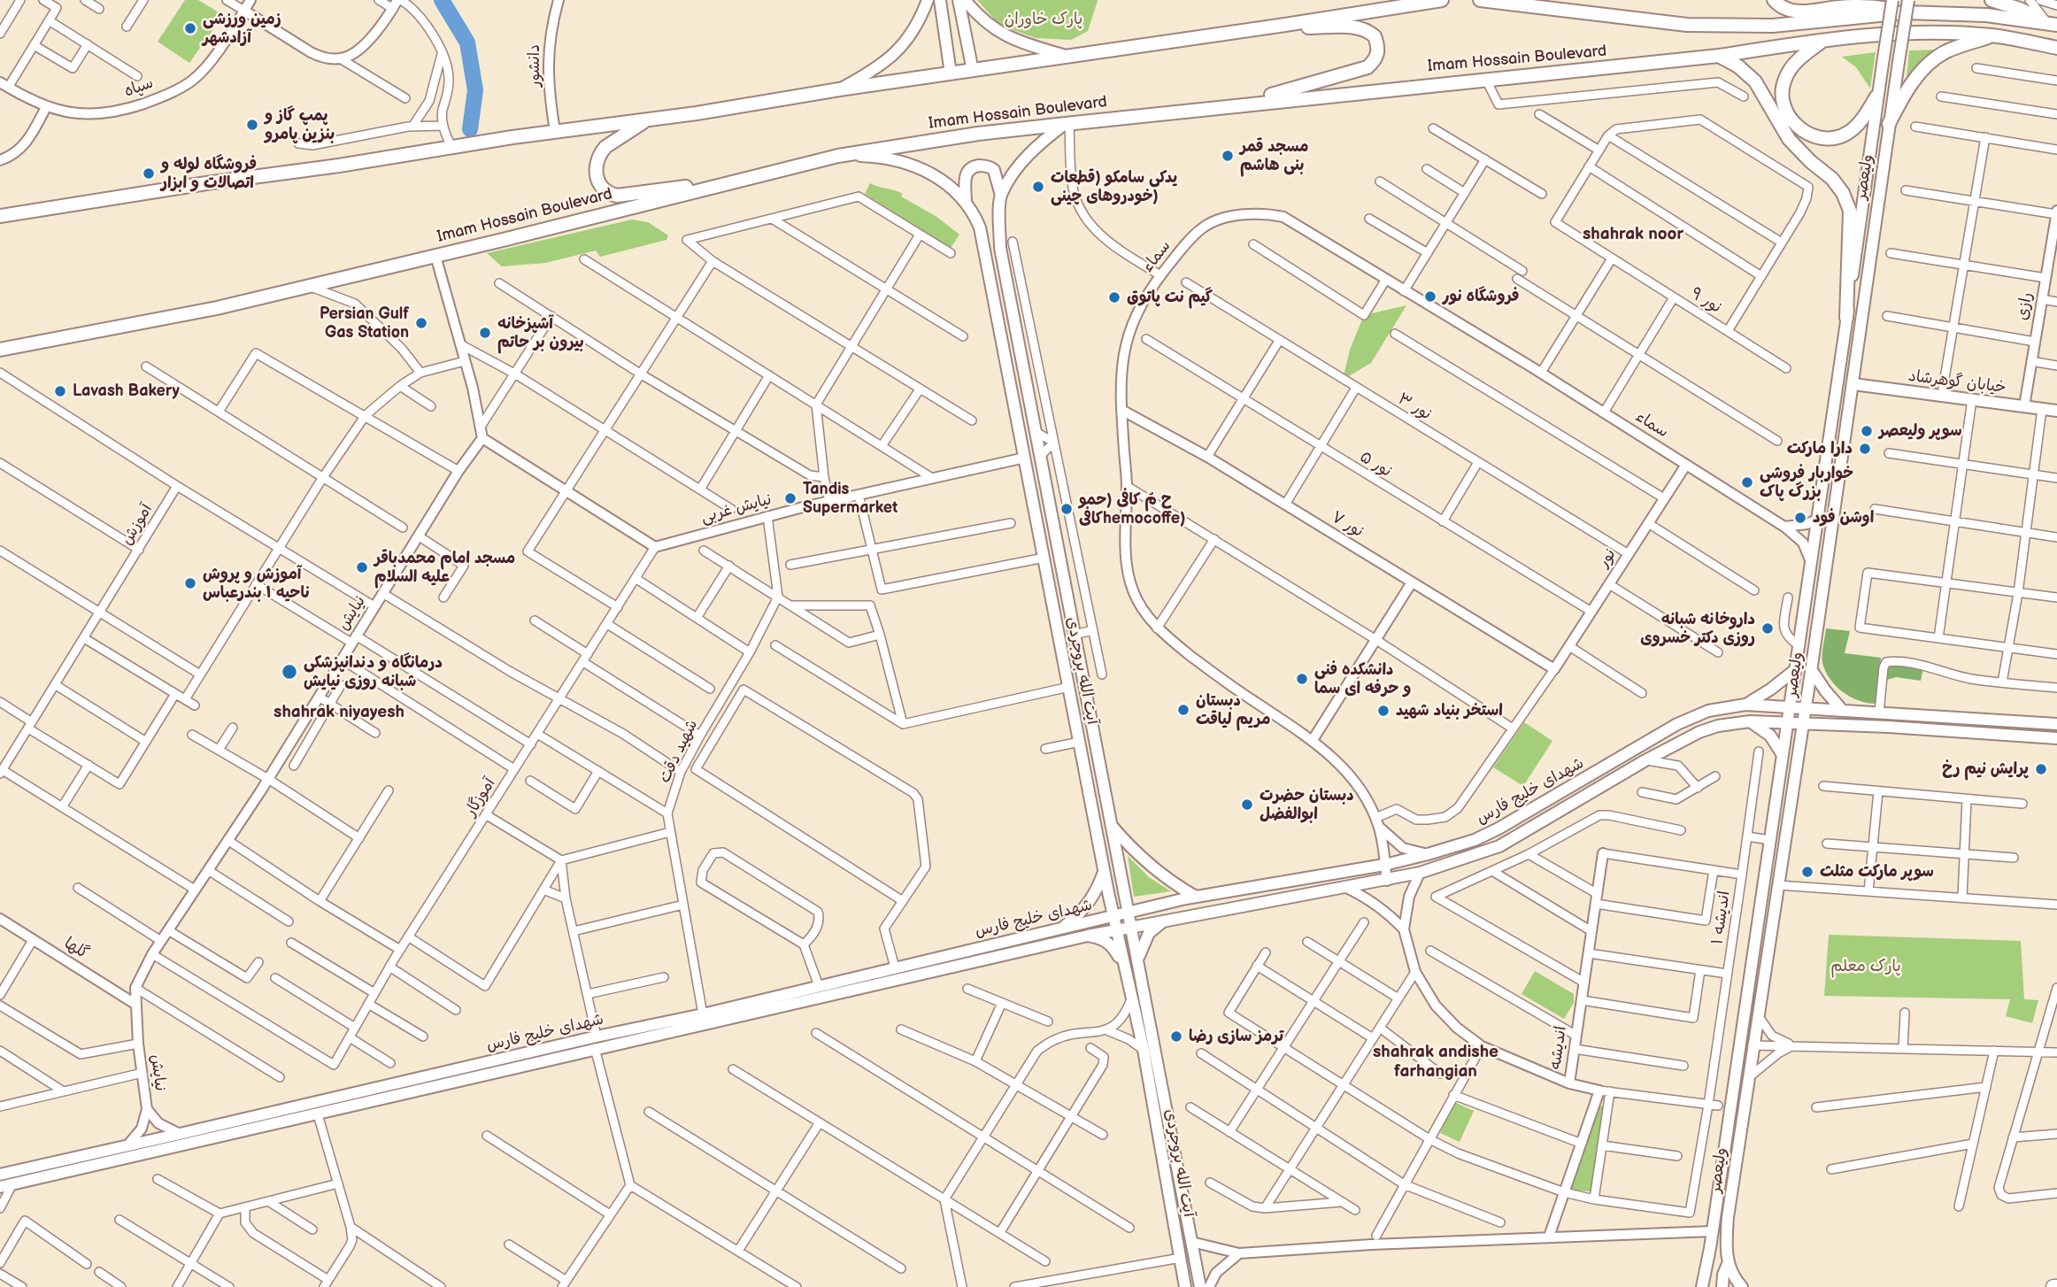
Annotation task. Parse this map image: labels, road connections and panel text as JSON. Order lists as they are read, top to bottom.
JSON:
{
  "streets": {
    "main road": [
      "Imam Hossain Boulevard",
      "ولیعصر",
      "خیابان گوهرشاد",
      "آیت الله بروجردی",
      "شهدای خلیج فارس"
    ],
    "street": [
      "دانشور",
      "سپاه",
      "سماء",
      "نور ۹",
      "رازی",
      "نور ۳",
      "نور ۵",
      "نیایش غربی",
      "آموزش",
      "نور ۷",
      "نور",
      "نیایش",
      "شهید دقت",
      "آموزگار",
      "اندیشه ۱",
      "گلها",
      "اندیشه"
    ]
  },
  "crossings": [
    ["Imam Hossain Boulevard", "آیت الله بروجردی"],
    ["ولیعصر", "سماء"],
    ["ولیعصر", "خیابان گوهرشاد"],
    ["ولیعصر", "شهدای خلیج فارس"],
    ["سماء", "نور ۹"],
    ["سماء", "نور ۷"],
    ["سماء", "نور"],
    ["سماء", "شهدای خلیج فارس"],
    ["رازی", "خیابان گوهرشاد"],
    ["نور ۳", "نور"],
    ["نور ۵", "نور"],
    ["نیایش غربی", "آیت الله بروجردی"],
    ["نیایش غربی", "آموزگار"],
    ["نور ۷", "نور"],
    ["نیایش", "شهدای خلیج فارس"],
    ["نیایش", "آموزگار"],
    ["نیایش", "گلها"],
    ["آیت الله بروجردی", "شهدای خلیج فارس"],
    ["شهید دقت", "شهدای خلیج فارس"],
    ["شهدای خلیج فارس", "اندیشه"],
    ["اندیشه ۱", "اندیشه"]
  ],
  "districts": ["shahrak noor", "shahrak niyayesh", "shahrak andishe farhangian"],
  "parks": ["پارک خاوران", "پارک معلم"],
  "places": [
    "زمین ورزشی آزادشهر",
    "پمپ گاز و بنزین پامرو",
    "مسجد قمر بنی هاشم",
    "فروشگاه لوله و اتصالات و ابزار",
    "یدکی سامکو (قطعات خودروهای چینی)",
    "فروشگاه نور",
    "گیم نت پاتوق",
    "Persian Gulf Gas Station",
    "آشپزخانه بیرون بر حاتم",
    "Lavash Bakery",
    "سوپر ولیعصر",
    "دارا مارکت",
    "خواربار فروشی بزرگ پاک",
    "Tandis Supermarket",
    "حِ مُ کافی (حمو کافیhemocoffe)",
    "اوشن فود",
    "مسجد امام محمدباقر علیه السلام",
    "آموزش و پروش ناحیه ۱ بندرعباس",
    "داروخانه شبانه روزی دکتر خسروی",
    "درمانگاه و دندانپزشکی شبانه روزی نیایش",
    "دانشکده فنی و حرفه ای سما",
    "دبستان مریم لیاقت",
    "استخر بنیاد شهید",
    "پرایش نیم رخ",
    "دبستان حضرت ابوالفضل",
    "سوپر مارکت مثلث",
    "ترمز سازی رضا"
  ]
}
